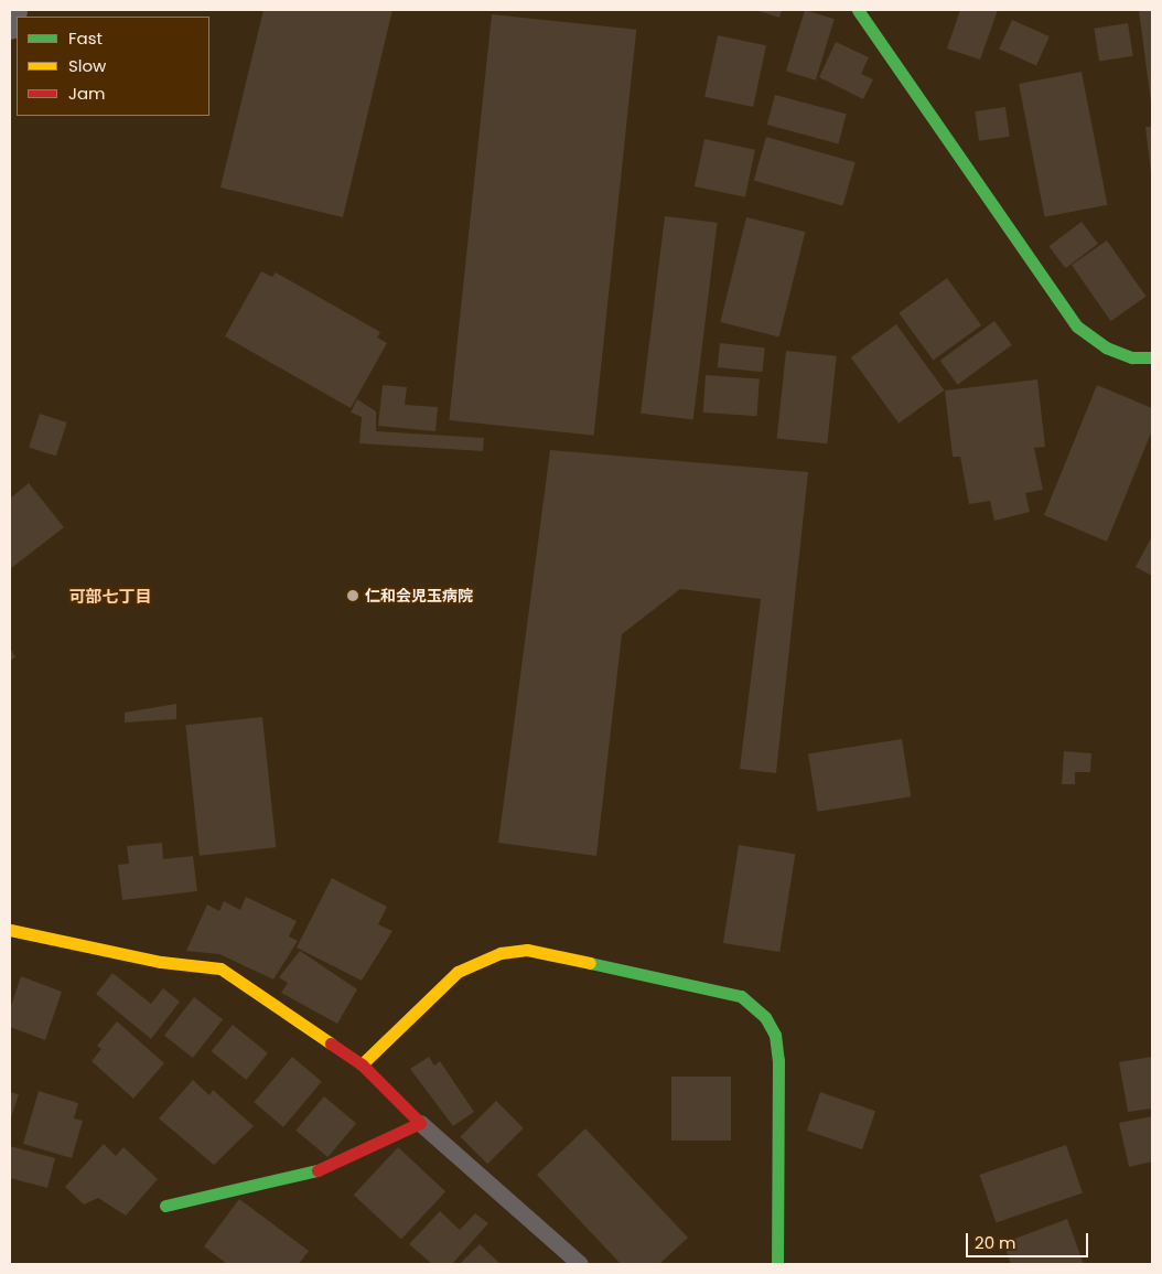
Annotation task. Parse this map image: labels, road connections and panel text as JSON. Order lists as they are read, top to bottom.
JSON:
{
  "districts": ["可部七丁目"],
  "places": ["仁和会児玉病院"],
  "legend": ["Fast", "Slow", "Jam"],
  "scale_bar": "20 m"
}
